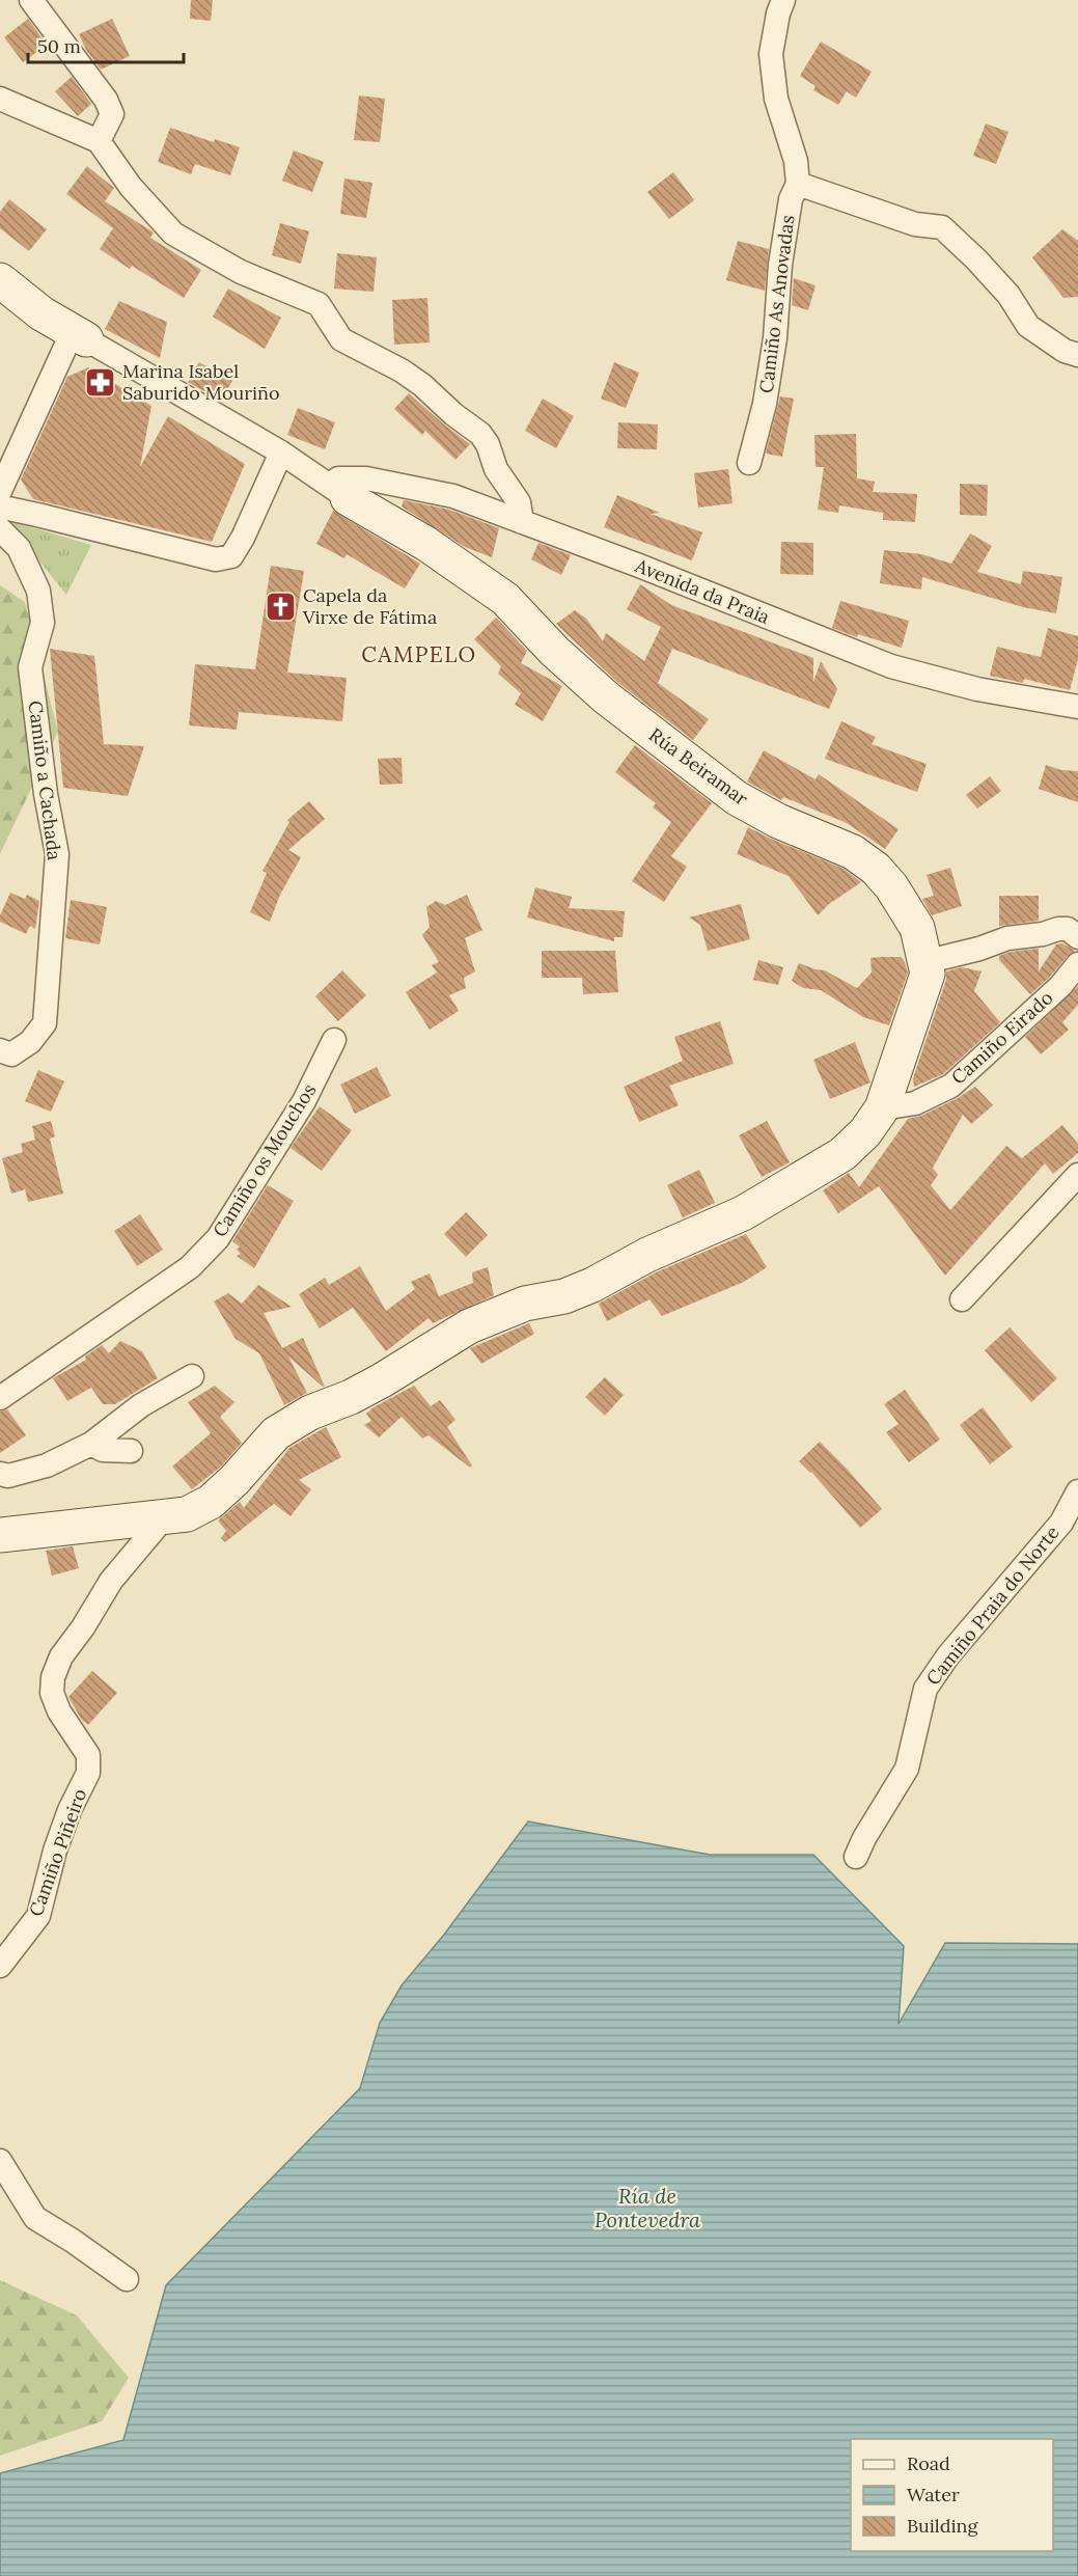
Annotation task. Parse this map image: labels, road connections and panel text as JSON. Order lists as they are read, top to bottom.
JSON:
{
  "streets": {
    "street": [
      "Camiño As Anovadas",
      "Avenida da Praia",
      "Rúa Beiramar",
      "Camiño a Cachada",
      "Camiño Eirado",
      "Camiño os Mouchos",
      "Camiño Praia do Norte",
      "Camiño Piñeiro"
    ]
  },
  "crossings": [
    ["Avenida da Praia", "Rúa Beiramar"],
    ["Rúa Beiramar", "Camiño Eirado"],
    ["Rúa Beiramar", "Camiño Piñeiro"]
  ],
  "districts": ["CAMPELO"],
  "water": ["Ría de Pontevedra"],
  "places": {
    "pharmacy": ["Marina Isabel Saburido Mouriño"],
    "church": ["Capela da Virxe de Fátima"]
  },
  "legend": ["Road", "Water", "Building"],
  "scale_bar": "50 m"
}
